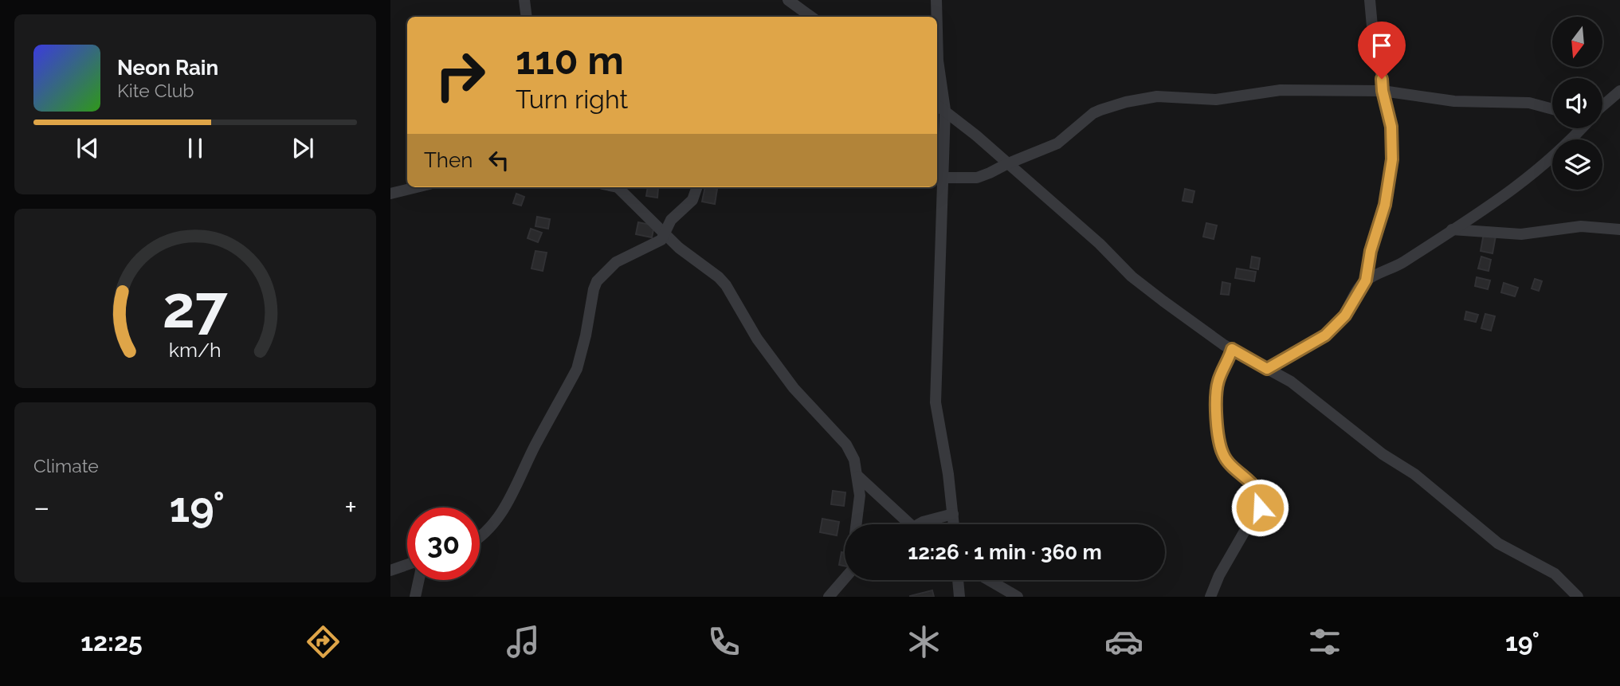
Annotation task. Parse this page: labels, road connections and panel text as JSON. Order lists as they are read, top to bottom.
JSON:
{
  "north": "bottom",
  "page": {
    "turn": ["110 m", "Turn right"],
    "song": ["Neon Rain", "Kite Club"],
    "then": "Then",
    "tile": "Climate",
    "heat": ["−", "19°", "+"],
    "limit": "30",
    "trip": "12:26 · 1 min · 360 m",
    "tabs": ["12:25", "19°"],
    "gauge": ["27", "km/h"]
  }
}
